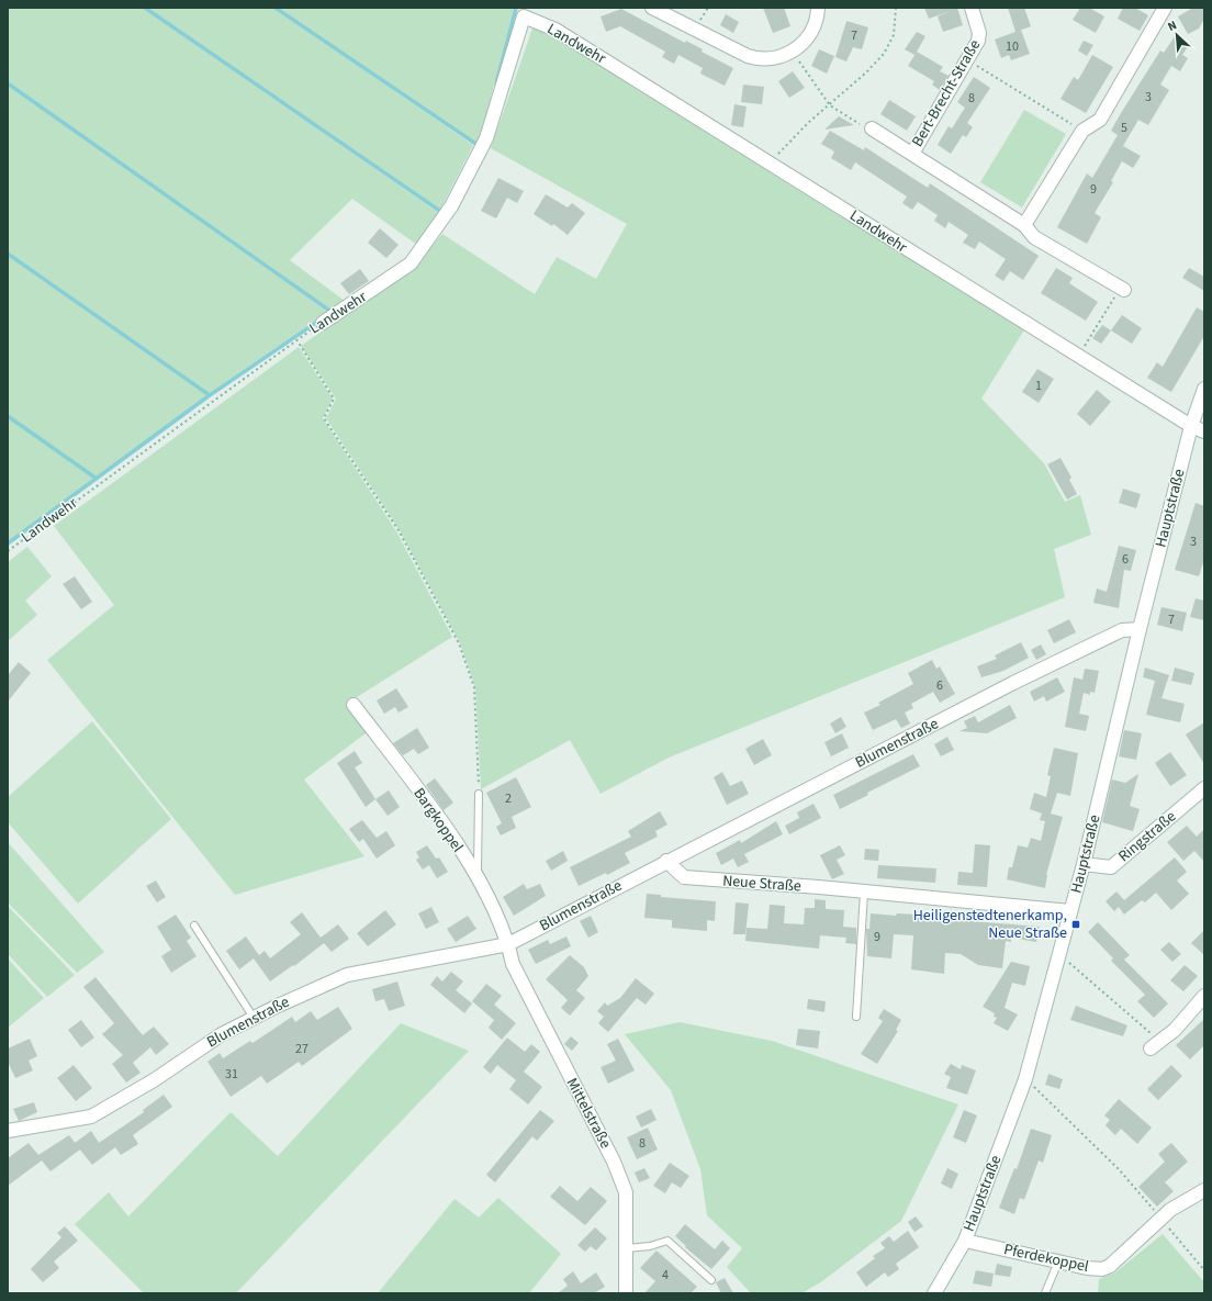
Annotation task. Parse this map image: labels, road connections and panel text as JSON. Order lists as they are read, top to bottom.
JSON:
{
  "streets": {
    "street": [
      "Landwehr",
      "Bert-Brecht-Straße",
      "Hauptstraße",
      "Blumenstraße",
      "Bargkoppel",
      "Ringstraße",
      "Neue Straße",
      "Mittelstraße",
      "Pferdekoppel"
    ]
  },
  "crossings": [
    ["Landwehr", "Hauptstraße"],
    ["Hauptstraße", "Blumenstraße"],
    ["Hauptstraße", "Ringstraße"],
    ["Hauptstraße", "Neue Straße"],
    ["Hauptstraße", "Pferdekoppel"],
    ["Blumenstraße", "Bargkoppel"],
    ["Blumenstraße", "Neue Straße"],
    ["Blumenstraße", "Mittelstraße"],
    ["Bargkoppel", "Mittelstraße"]
  ],
  "places": {
    "transit": ["Heiligenstedtenerkamp, Neue Straße"]
  },
  "house_numbers": [
    "7",
    "10",
    "3",
    "8",
    "5",
    "9",
    "1",
    "3",
    "6",
    "7",
    "6",
    "2",
    "9",
    "27",
    "31",
    "8",
    "4"
  ],
  "north": "top left"
}
